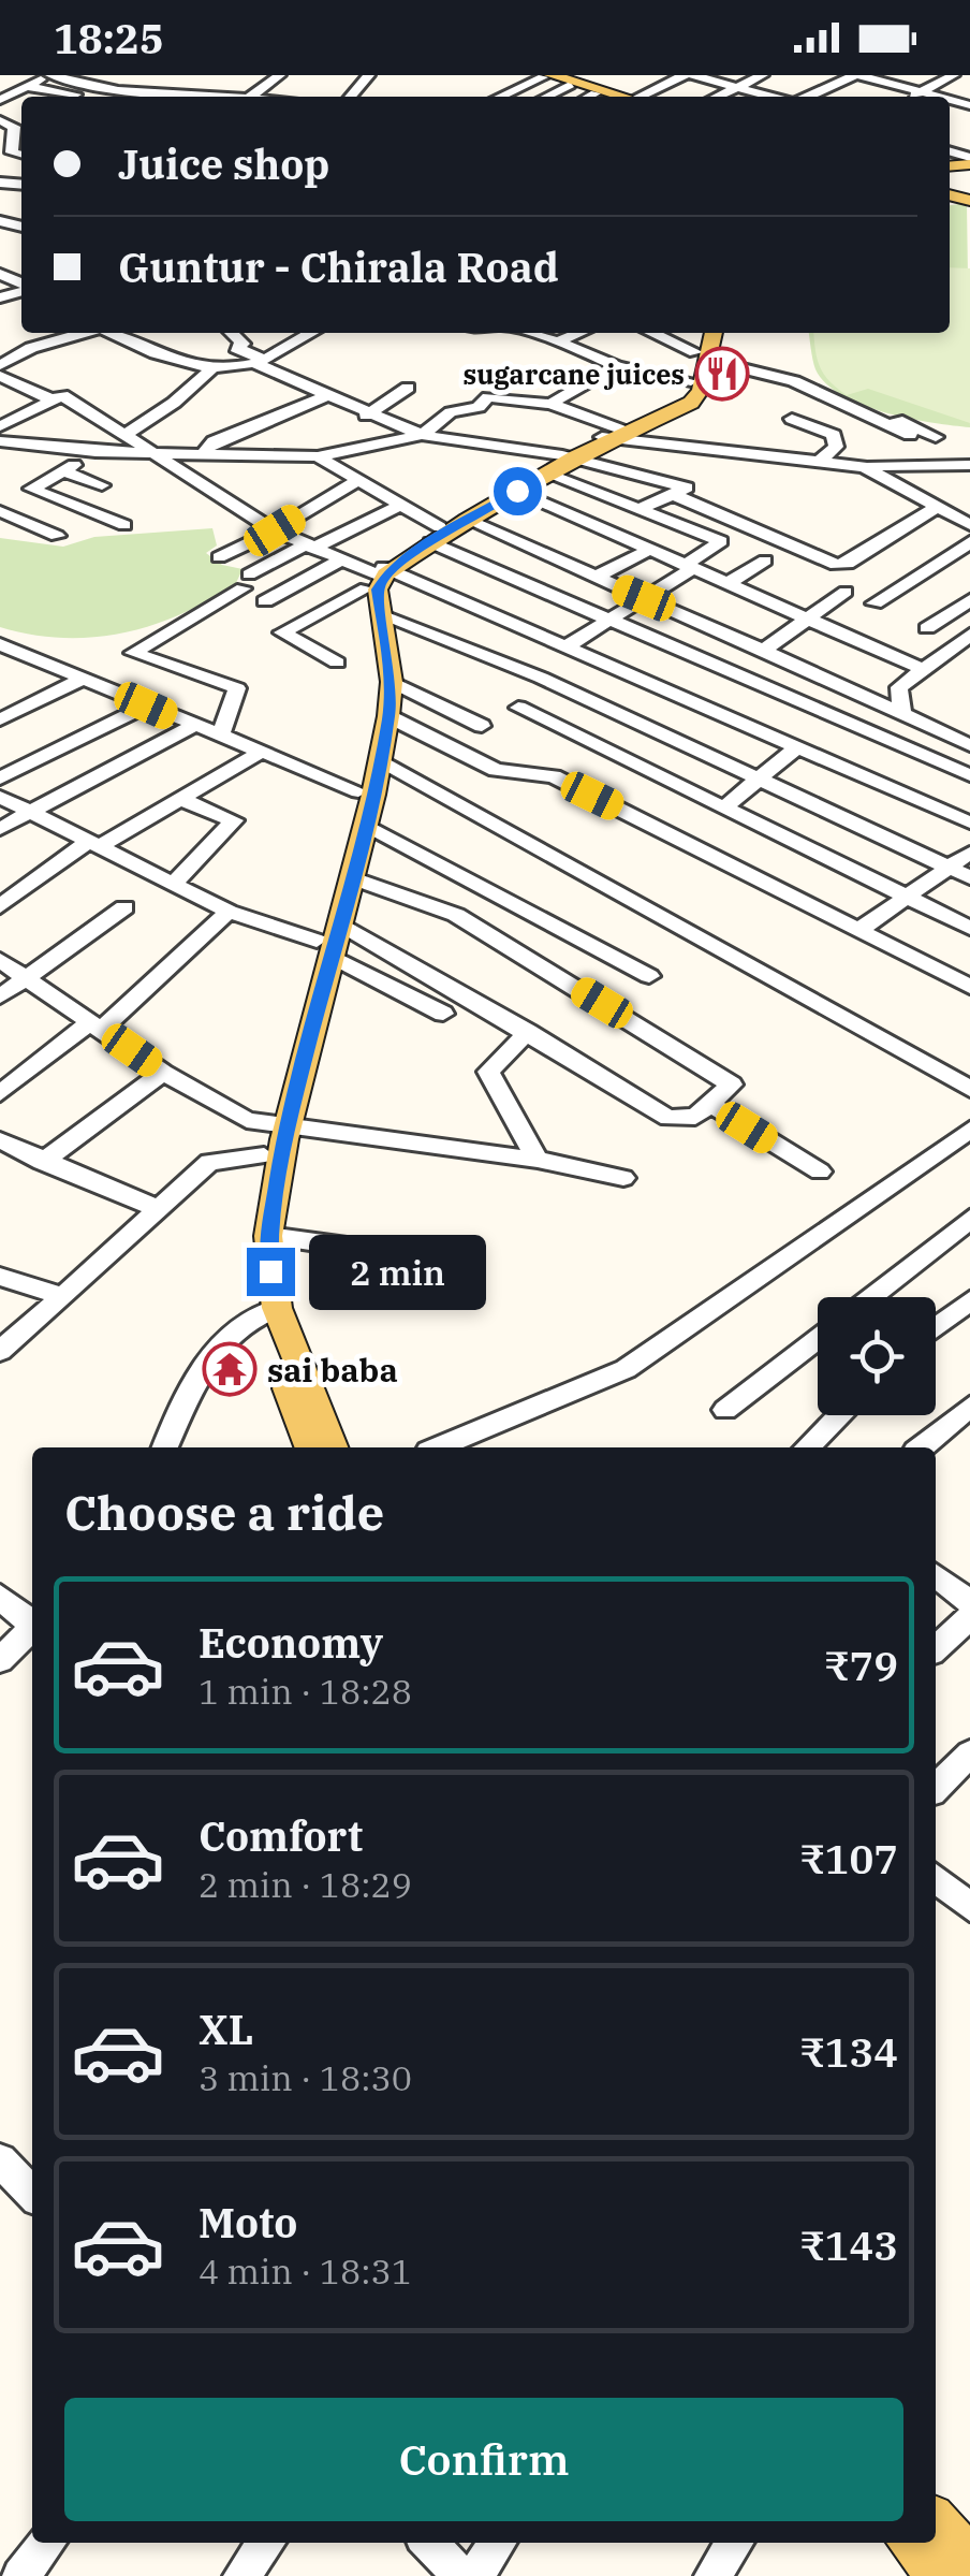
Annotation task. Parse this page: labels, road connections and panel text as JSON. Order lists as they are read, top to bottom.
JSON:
{
  "places": {
    "restaurant": ["sugarcane juices"],
    "temple": ["sai baba"]
  },
  "page": {
    "status": "18:25",
    "banner": ["Juice shop", "Guntur - Chirala Road"],
    "bubble": "2 min",
    "heading": "Choose a ride",
    "list": [
      {
        "name": "Economy",
        "note": "1 min · 18:28",
        "value": "₹79"
      },
      {
        "name": "Comfort",
        "note": "2 min · 18:29",
        "value": "₹107"
      },
      {
        "name": "XL",
        "note": "3 min · 18:30",
        "value": "₹134"
      },
      {
        "name": "Moto",
        "note": "4 min · 18:31",
        "value": "₹143"
      }
    ],
    "buttons": "Confirm"
  }
}
